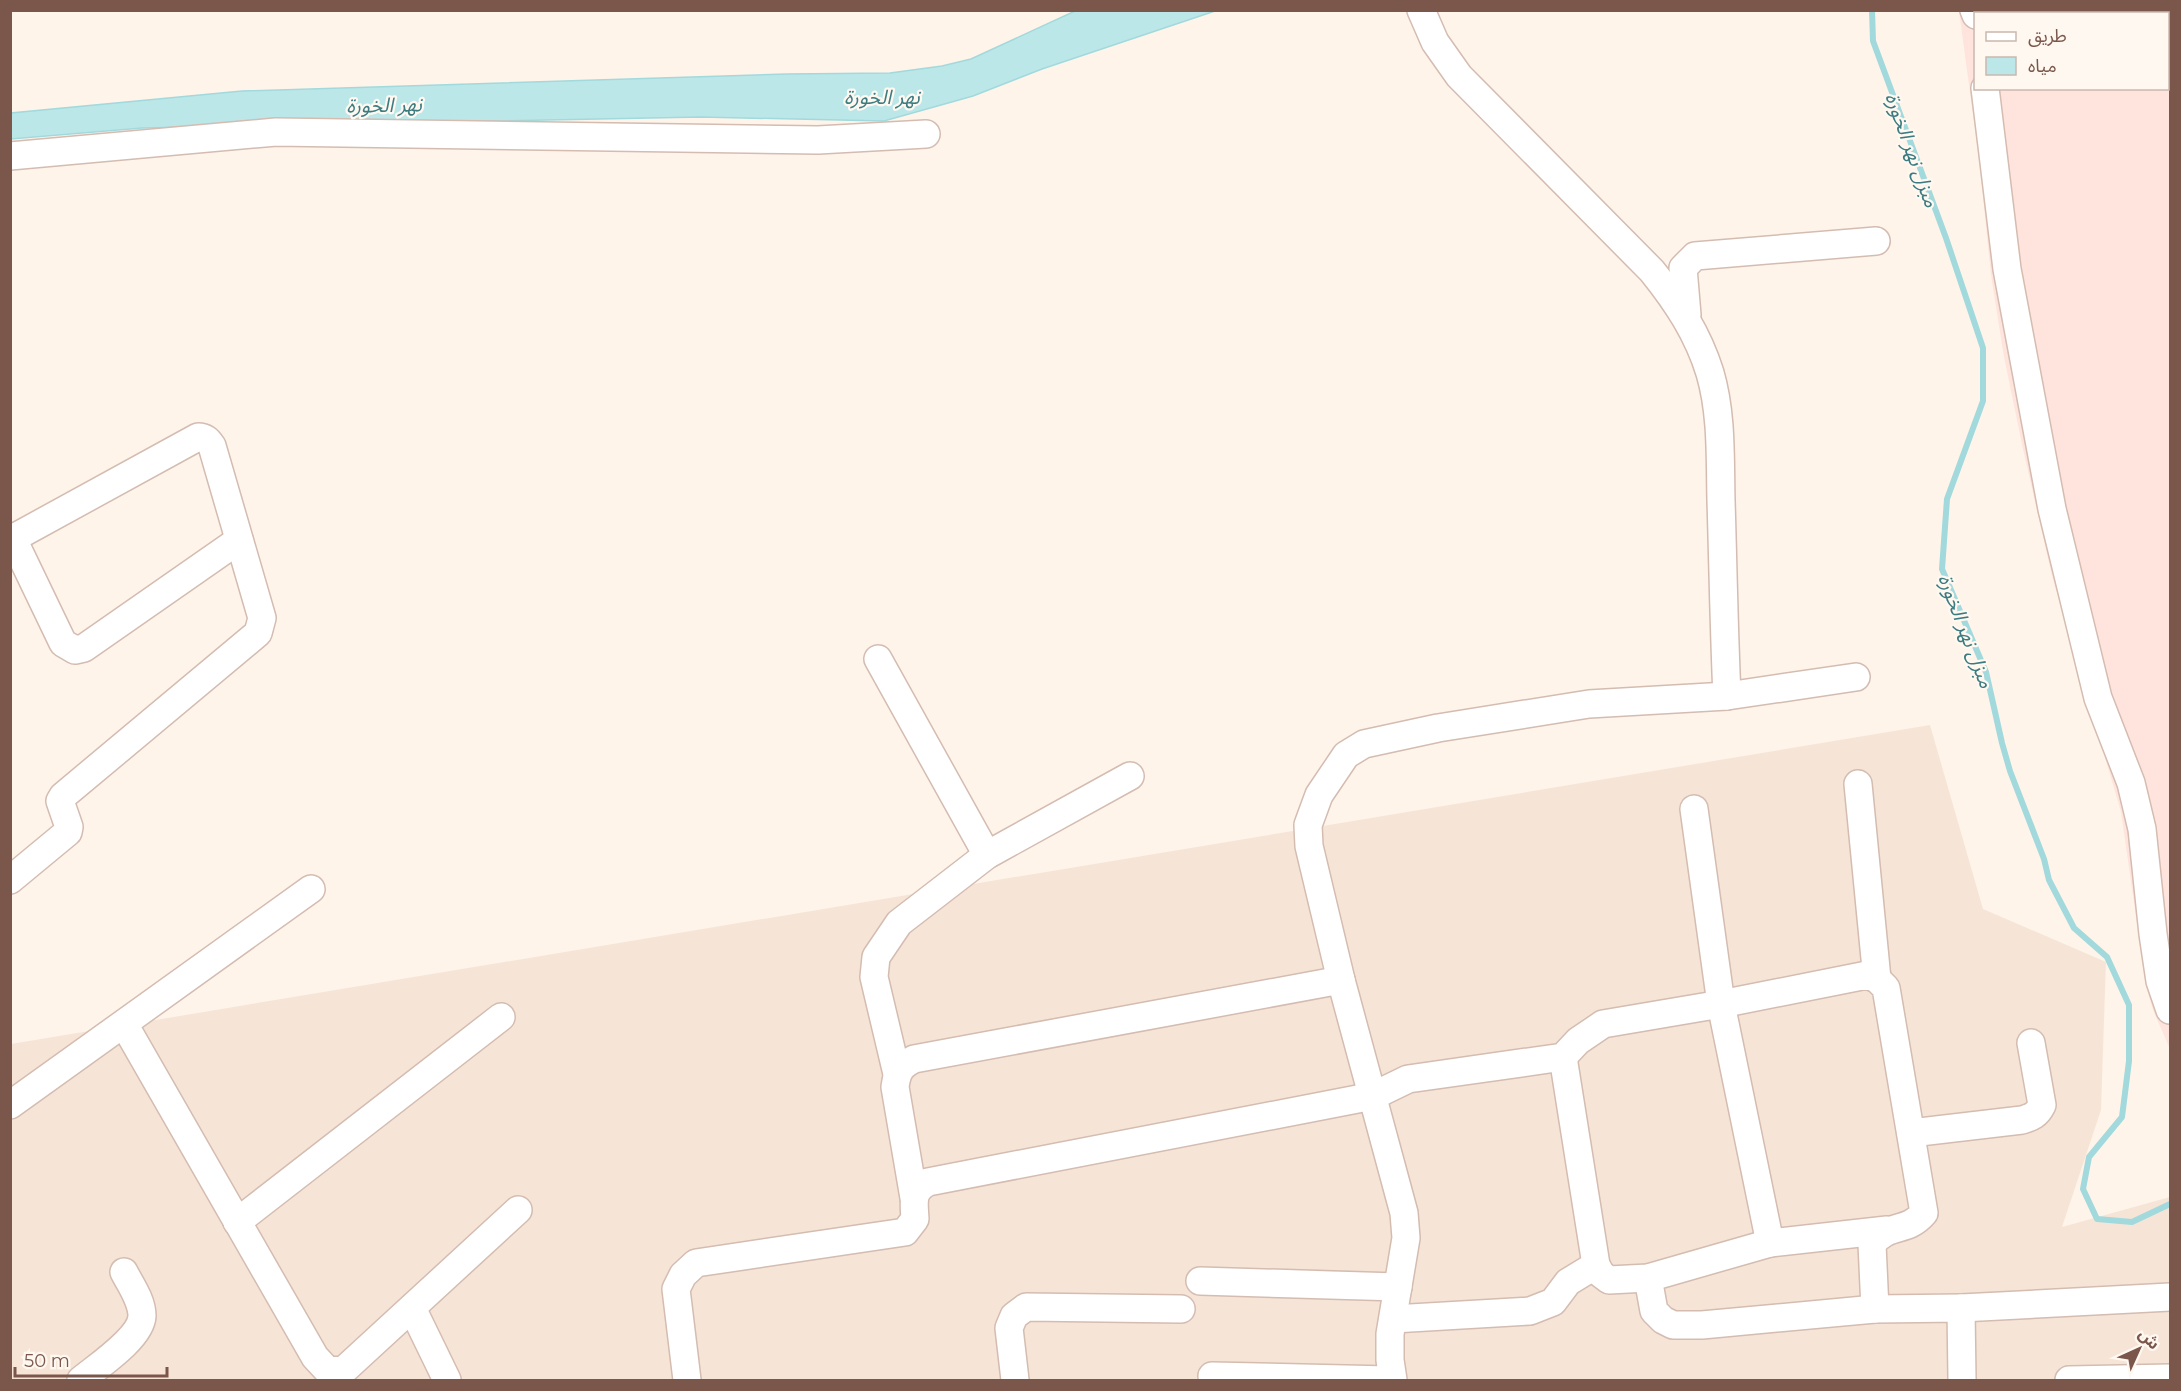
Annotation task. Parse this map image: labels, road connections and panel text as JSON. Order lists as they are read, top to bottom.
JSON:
{
  "water": ["نهر الخورة", "مبزل نهر الخورة"],
  "legend": ["طريق", "مياه"],
  "scale_bar": "50 m",
  "north": "top right"
}
